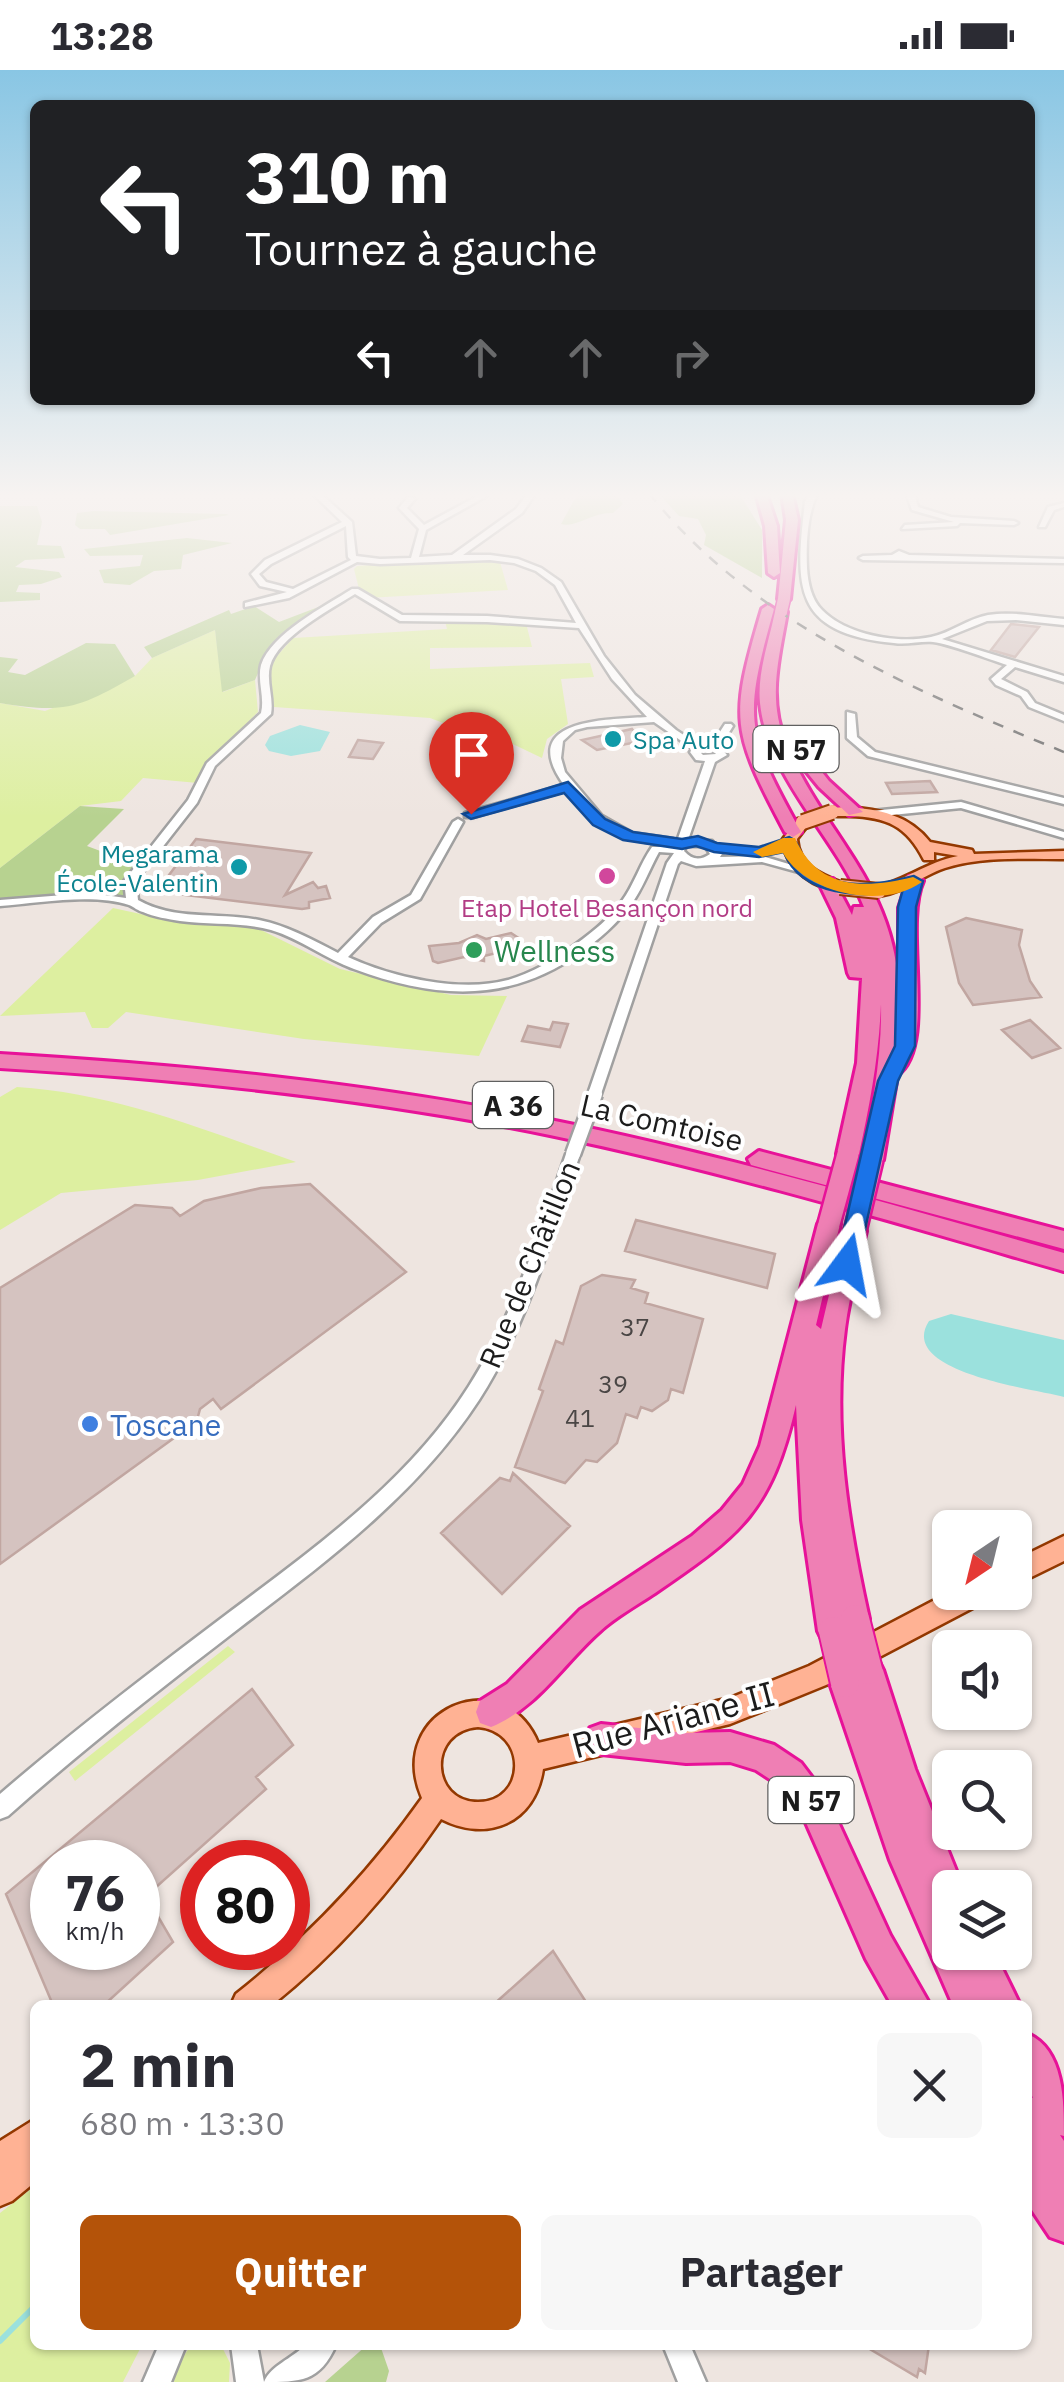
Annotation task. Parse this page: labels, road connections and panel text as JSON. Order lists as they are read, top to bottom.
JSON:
{
  "streets": {
    "highway": ["N 57", "A 36", "La Comtoise"],
    "main road": ["Rue Ariane II"],
    "street": ["Rue de Châtillon"]
  },
  "crossings": [
    ["N 57", "Rue Ariane II"]
  ],
  "places": [
    "Spa Auto",
    "Megarama École-Valentin",
    "Etap Hotel Besançon nord",
    "Wellness",
    "Toscane"
  ],
  "house_numbers": ["37", "39", "41"],
  "north": "bottom left",
  "page": {
    "status": "13:28",
    "turn": ["310 m", "Tournez à gauche"],
    "speed": "76 km/h",
    "limit": "80",
    "heading": ["2 min", "680 m · 13:30"],
    "buttons": ["Quitter", "Partager"]
  }
}
